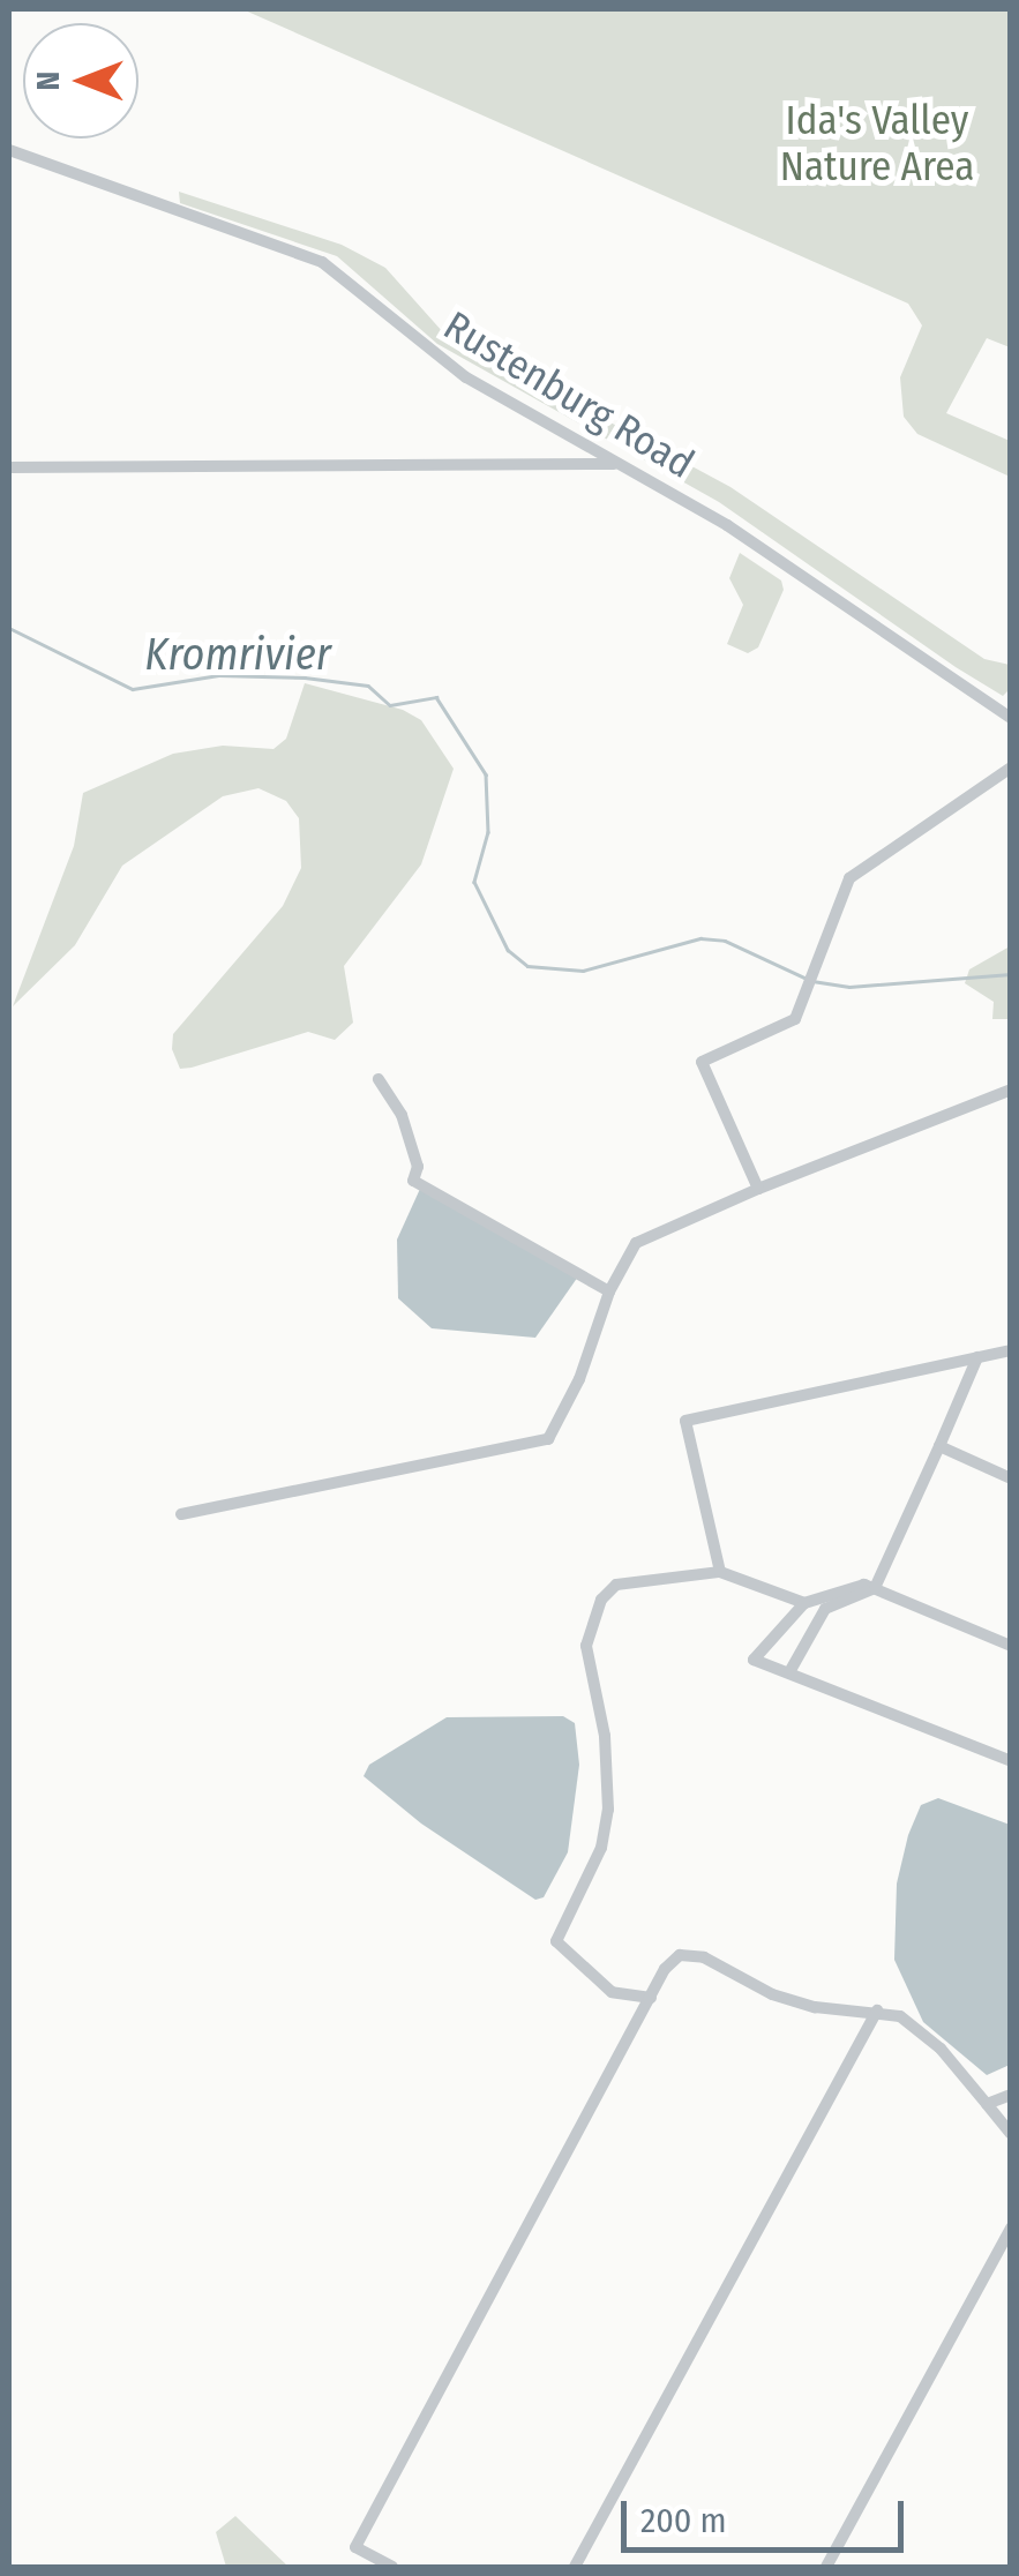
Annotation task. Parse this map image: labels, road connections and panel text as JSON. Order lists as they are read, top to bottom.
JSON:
{
  "streets": {
    "street": ["Rustenburg Road"]
  },
  "water": ["Kromrivier"],
  "parks": ["Ida's Valley Nature Area"],
  "scale_bar": "200 m",
  "north": "left"
}
